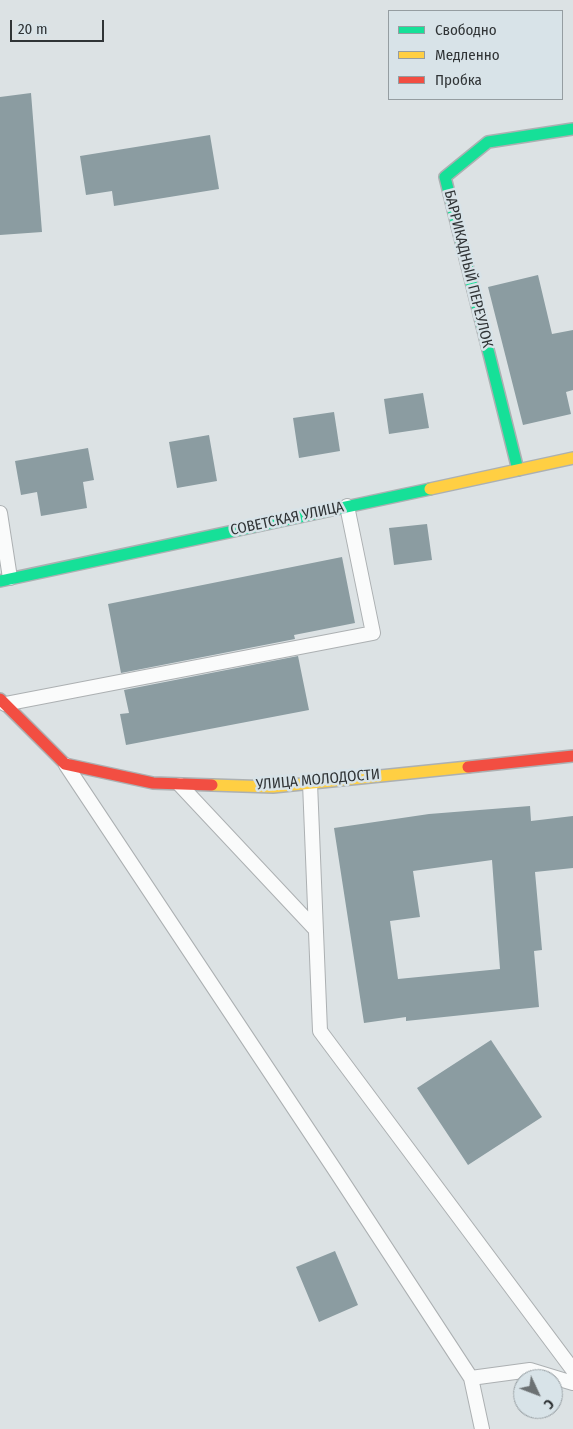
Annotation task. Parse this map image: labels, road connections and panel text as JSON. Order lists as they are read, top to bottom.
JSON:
{
  "streets": {
    "street": ["БАРРИКАДНЫЙ ПЕРЕУЛОК", "СОВЕТСКАЯ УЛИЦА", "УЛИЦА МОЛОДОСТИ"]
  },
  "crossings": [
    ["БАРРИКАДНЫЙ ПЕРЕУЛОК", "СОВЕТСКАЯ УЛИЦА"]
  ],
  "legend": ["Свободно", "Медленно", "Пробка"],
  "scale_bar": "20 m",
  "north": "bottom right"
}
